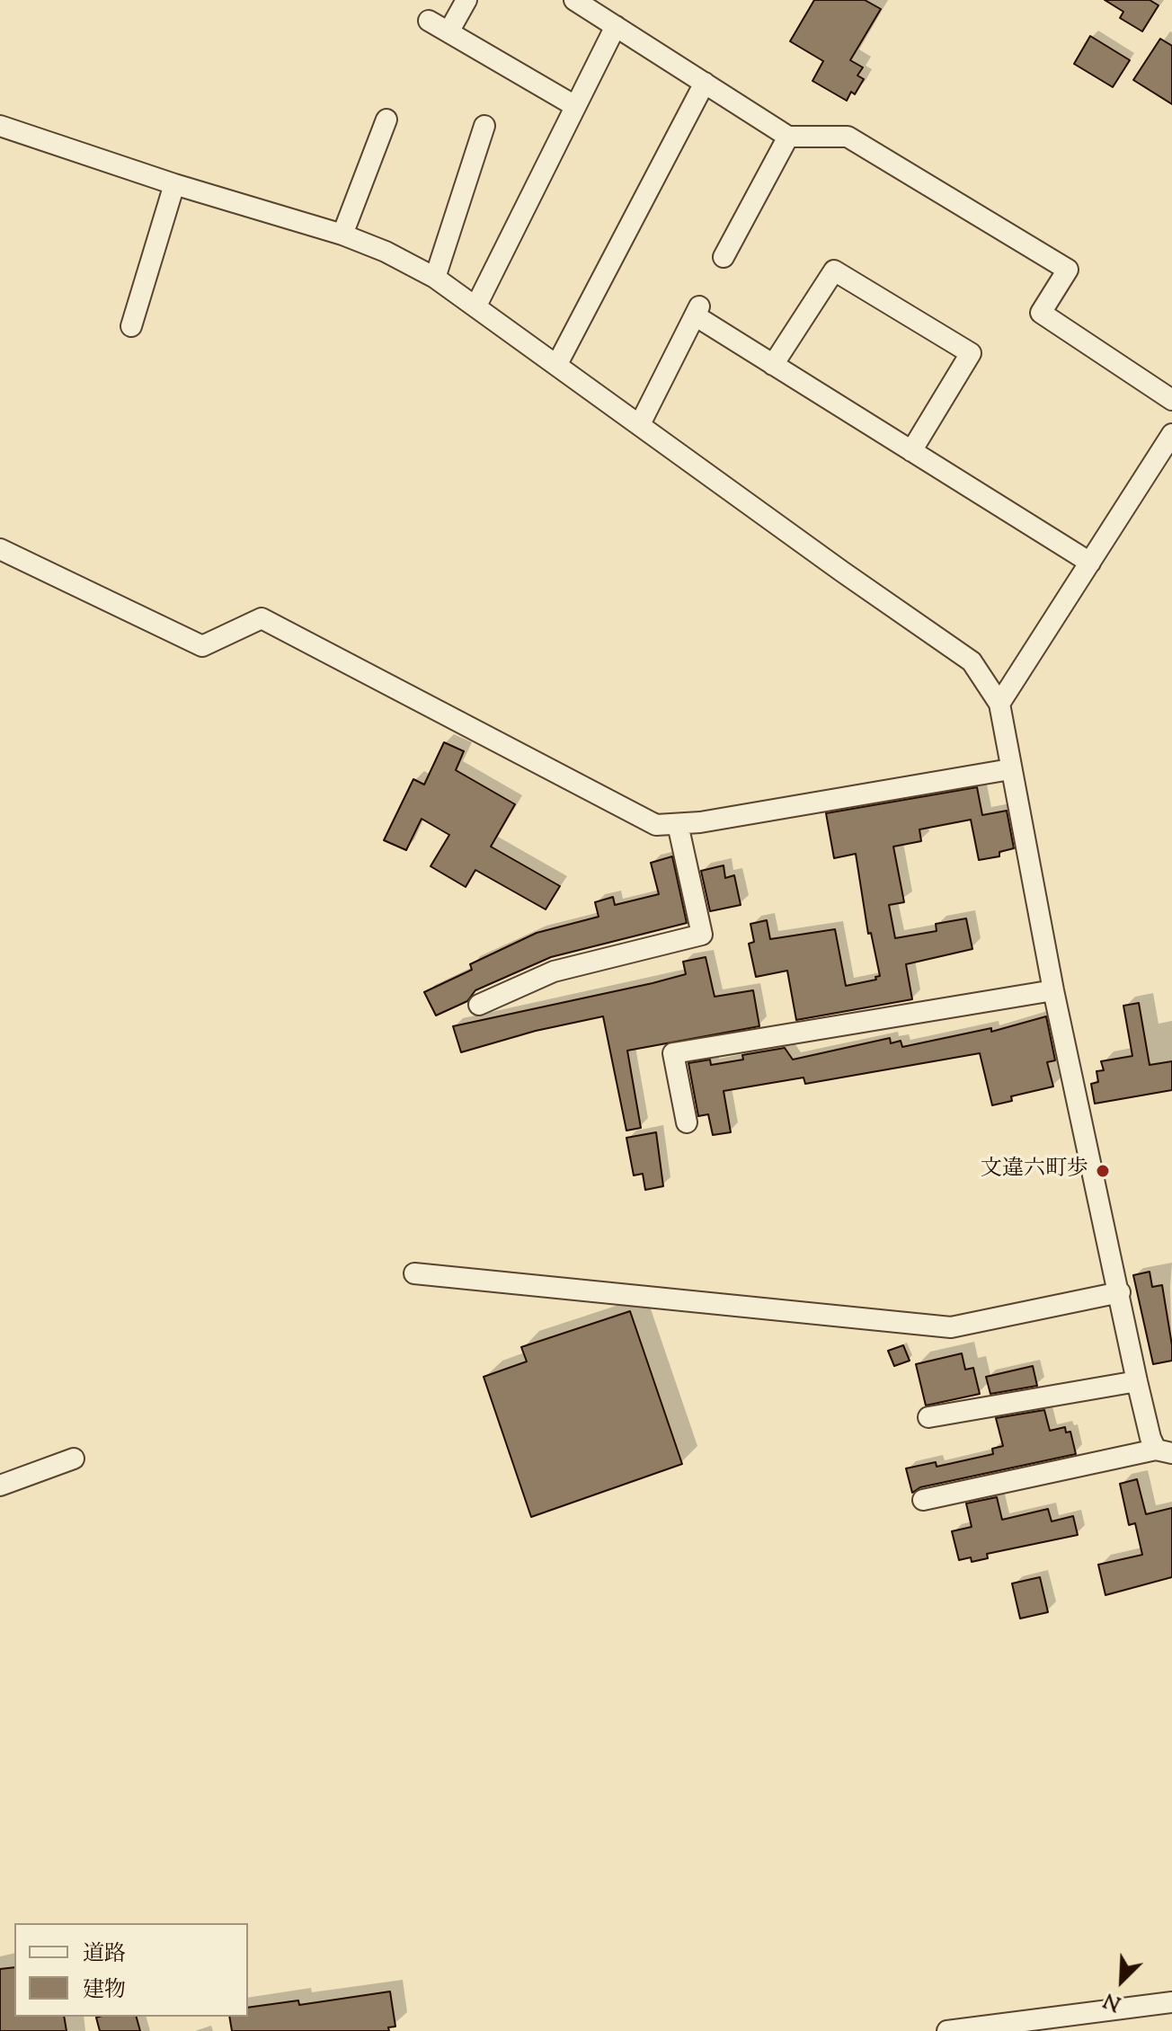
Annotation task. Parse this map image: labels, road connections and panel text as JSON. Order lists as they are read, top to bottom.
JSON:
{
  "places": ["文違六町歩"],
  "legend": ["道路", "建物"],
  "north": "bottom left"
}
